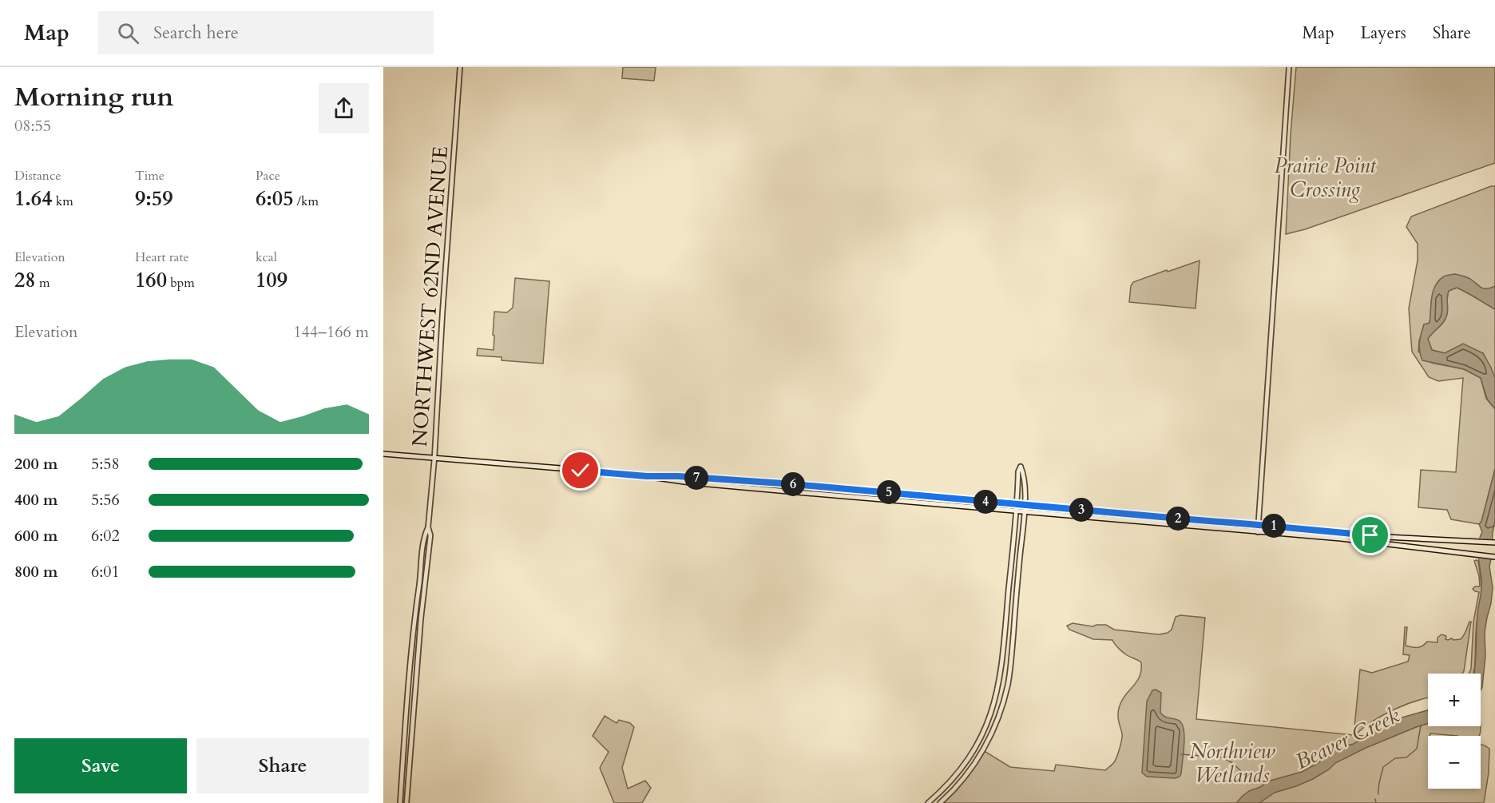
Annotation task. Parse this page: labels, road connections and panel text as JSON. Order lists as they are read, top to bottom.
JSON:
{
  "streets": {
    "street": ["NORTHWEST 62ND AVENUE"]
  },
  "water": ["Beaver Creek"],
  "parks": ["Prairie Point Crossing", "Northview Wetlands"],
  "page": {
    "header": "Map",
    "search": "Search here",
    "nav": ["Map", "Layers", "Share"],
    "heading": ["Morning run", "08:55"],
    "stats": [
      ["Distance", "1.64 km"],
      ["Time", "9:59"],
      ["Pace", "6:05 /km"],
      ["Elevation", "28 m"],
      ["Heart rate", "160 bpm"],
      ["kcal", "109"]
    ],
    "chart": ["Elevation", "144–166 m"],
    "list": [
      {
        "name": "200 m",
        "note": "5:58"
      },
      {
        "name": "400 m",
        "note": "5:56"
      },
      {
        "name": "600 m",
        "note": "6:02"
      },
      {
        "name": "800 m",
        "note": "6:01"
      }
    ],
    "pins": [
      "7",
      "6",
      "5",
      "4",
      "3",
      "2",
      "1"
    ],
    "map_buttons": ["+", "−"],
    "buttons": ["Save", "Share"]
  }
}
